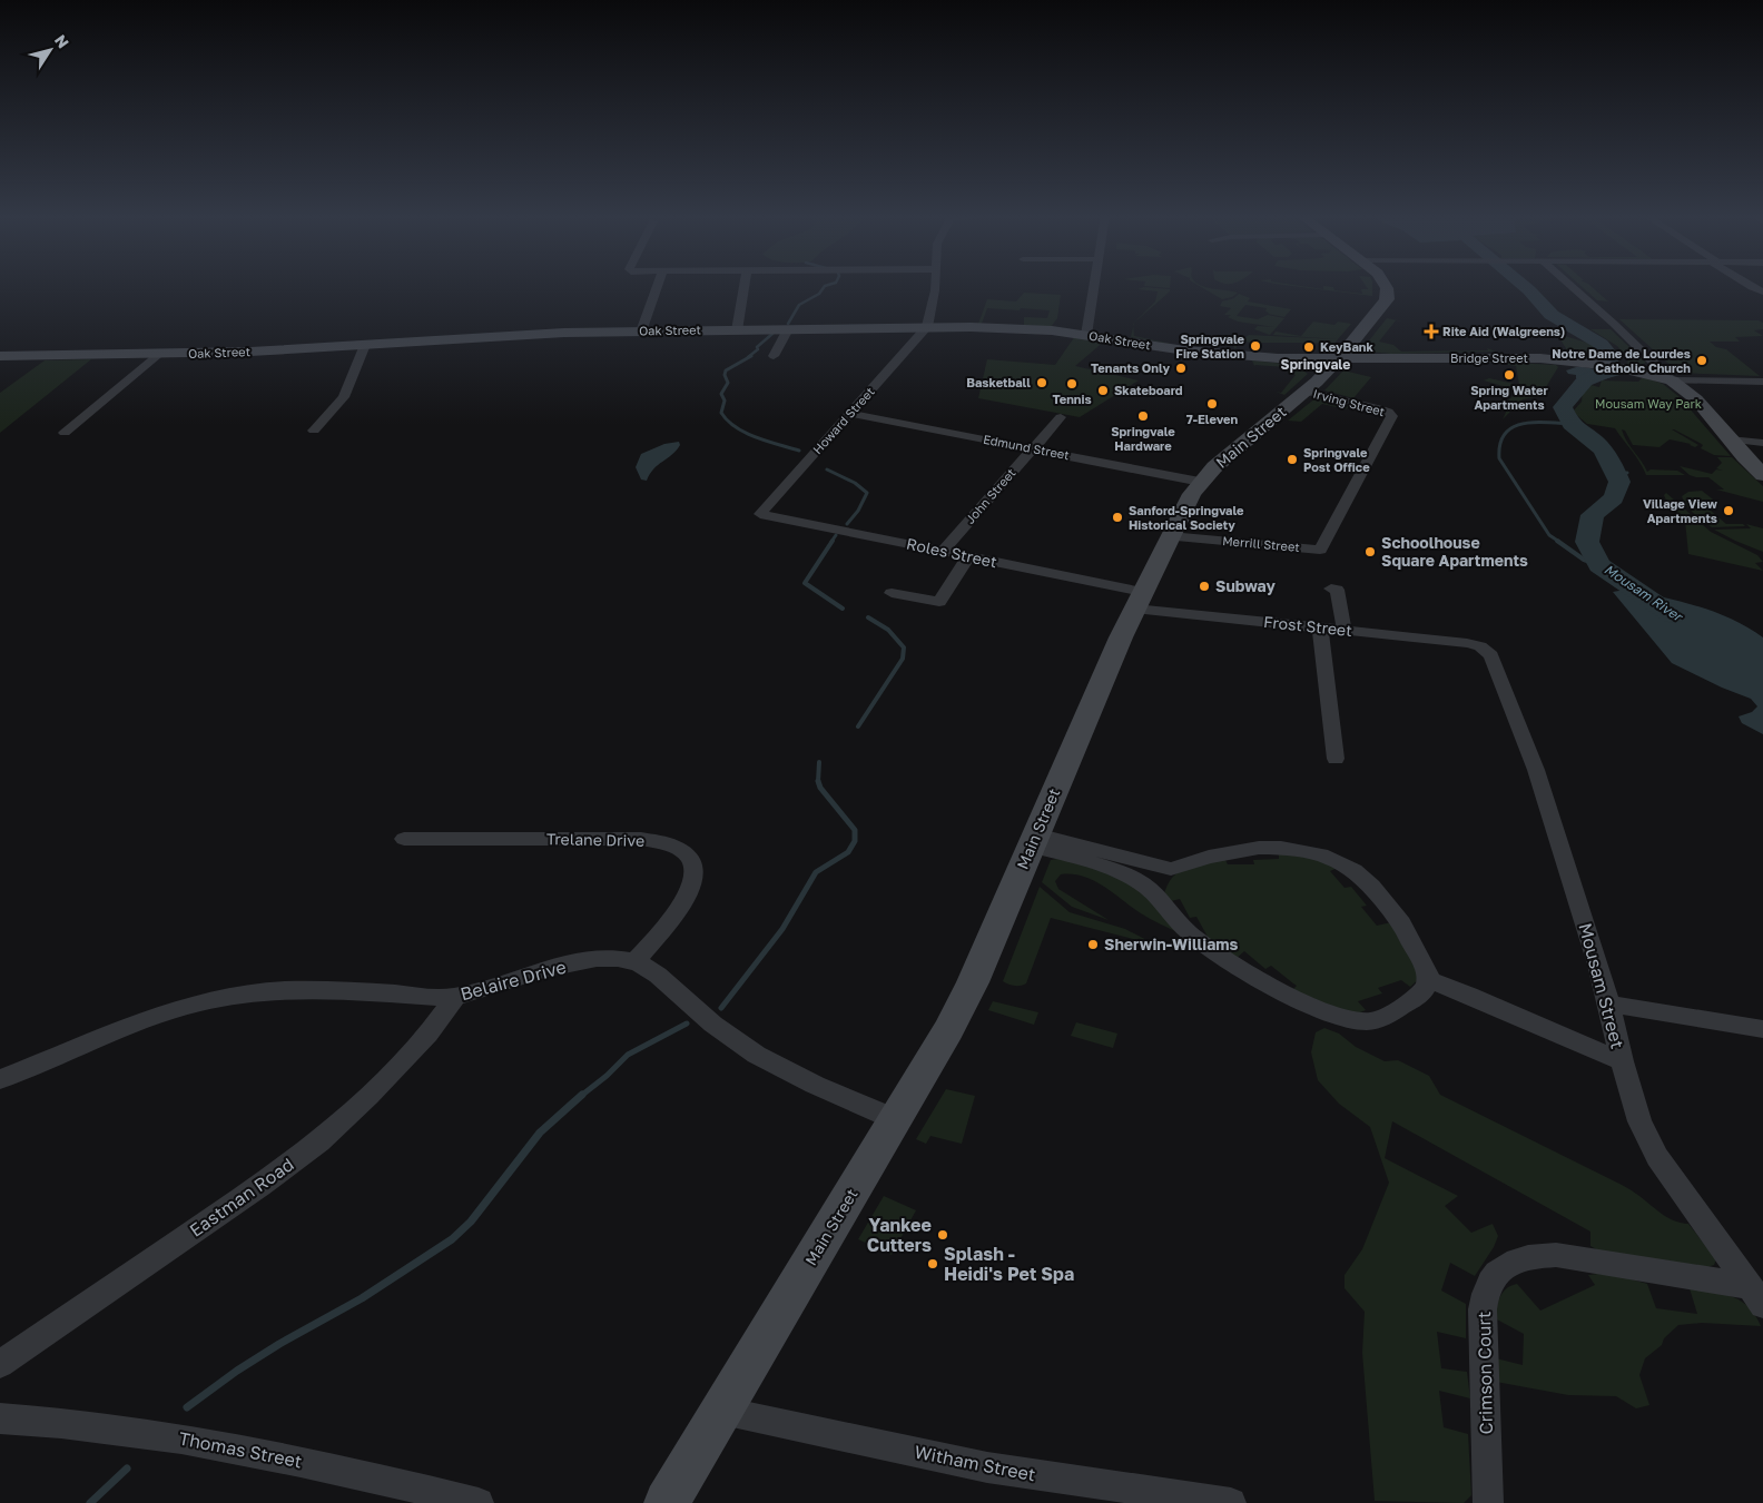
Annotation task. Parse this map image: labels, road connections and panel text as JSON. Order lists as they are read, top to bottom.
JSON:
{
  "streets": {
    "main road": ["Oak Street", "Bridge Street", "Main Street"],
    "street": [
      "Irving Street",
      "Howard Street",
      "Edmund Street",
      "John Street",
      "Merrill Street",
      "Roles Street",
      "Frost Street",
      "Trelane Drive",
      "Belaire Drive",
      "Mousam Street",
      "Eastman Road",
      "Crimson Court",
      "Thomas Street",
      "Witham Street"
    ]
  },
  "crossings": [
    ["Oak Street", "Bridge Street"],
    ["Oak Street", "Howard Street"],
    ["Oak Street", "Main Street"],
    ["Bridge Street", "Main Street"],
    ["Irving Street", "Main Street"],
    ["Irving Street", "Merrill Street"],
    ["Howard Street", "Edmund Street"],
    ["Howard Street", "Roles Street"],
    ["Main Street", "Edmund Street"],
    ["Main Street", "Merrill Street"],
    ["Main Street", "Roles Street"],
    ["Main Street", "Frost Street"],
    ["Main Street", "Belaire Drive"],
    ["Main Street", "Witham Street"],
    ["Edmund Street", "John Street"],
    ["John Street", "Roles Street"],
    ["Roles Street", "Frost Street"],
    ["Frost Street", "Mousam Street"],
    ["Trelane Drive", "Belaire Drive"],
    ["Belaire Drive", "Eastman Road"],
    ["Mousam Street", "Crimson Court"]
  ],
  "districts": ["Springvale"],
  "water": ["Mousam River"],
  "parks": ["Mousam Way Park"],
  "places": {
    "health": ["Rite Aid (Walgreens)"],
    "other": [
      "Springvale Fire Station",
      "KeyBank",
      "Notre Dame de Lourdes Catholic Church",
      "Tenants Only",
      "Spring Water Apartments",
      "Basketball",
      "Tennis",
      "Skateboard",
      "7-Eleven",
      "Springvale Hardware",
      "Springvale Post Office",
      "Village View Apartments",
      "Sanford-Springvale Historical Society",
      "Schoolhouse Square Apartments",
      "Subway",
      "Sherwin-Williams",
      "Yankee Cutters",
      "Splash - Heidi's Pet Spa"
    ]
  },
  "north": "top right"
}
